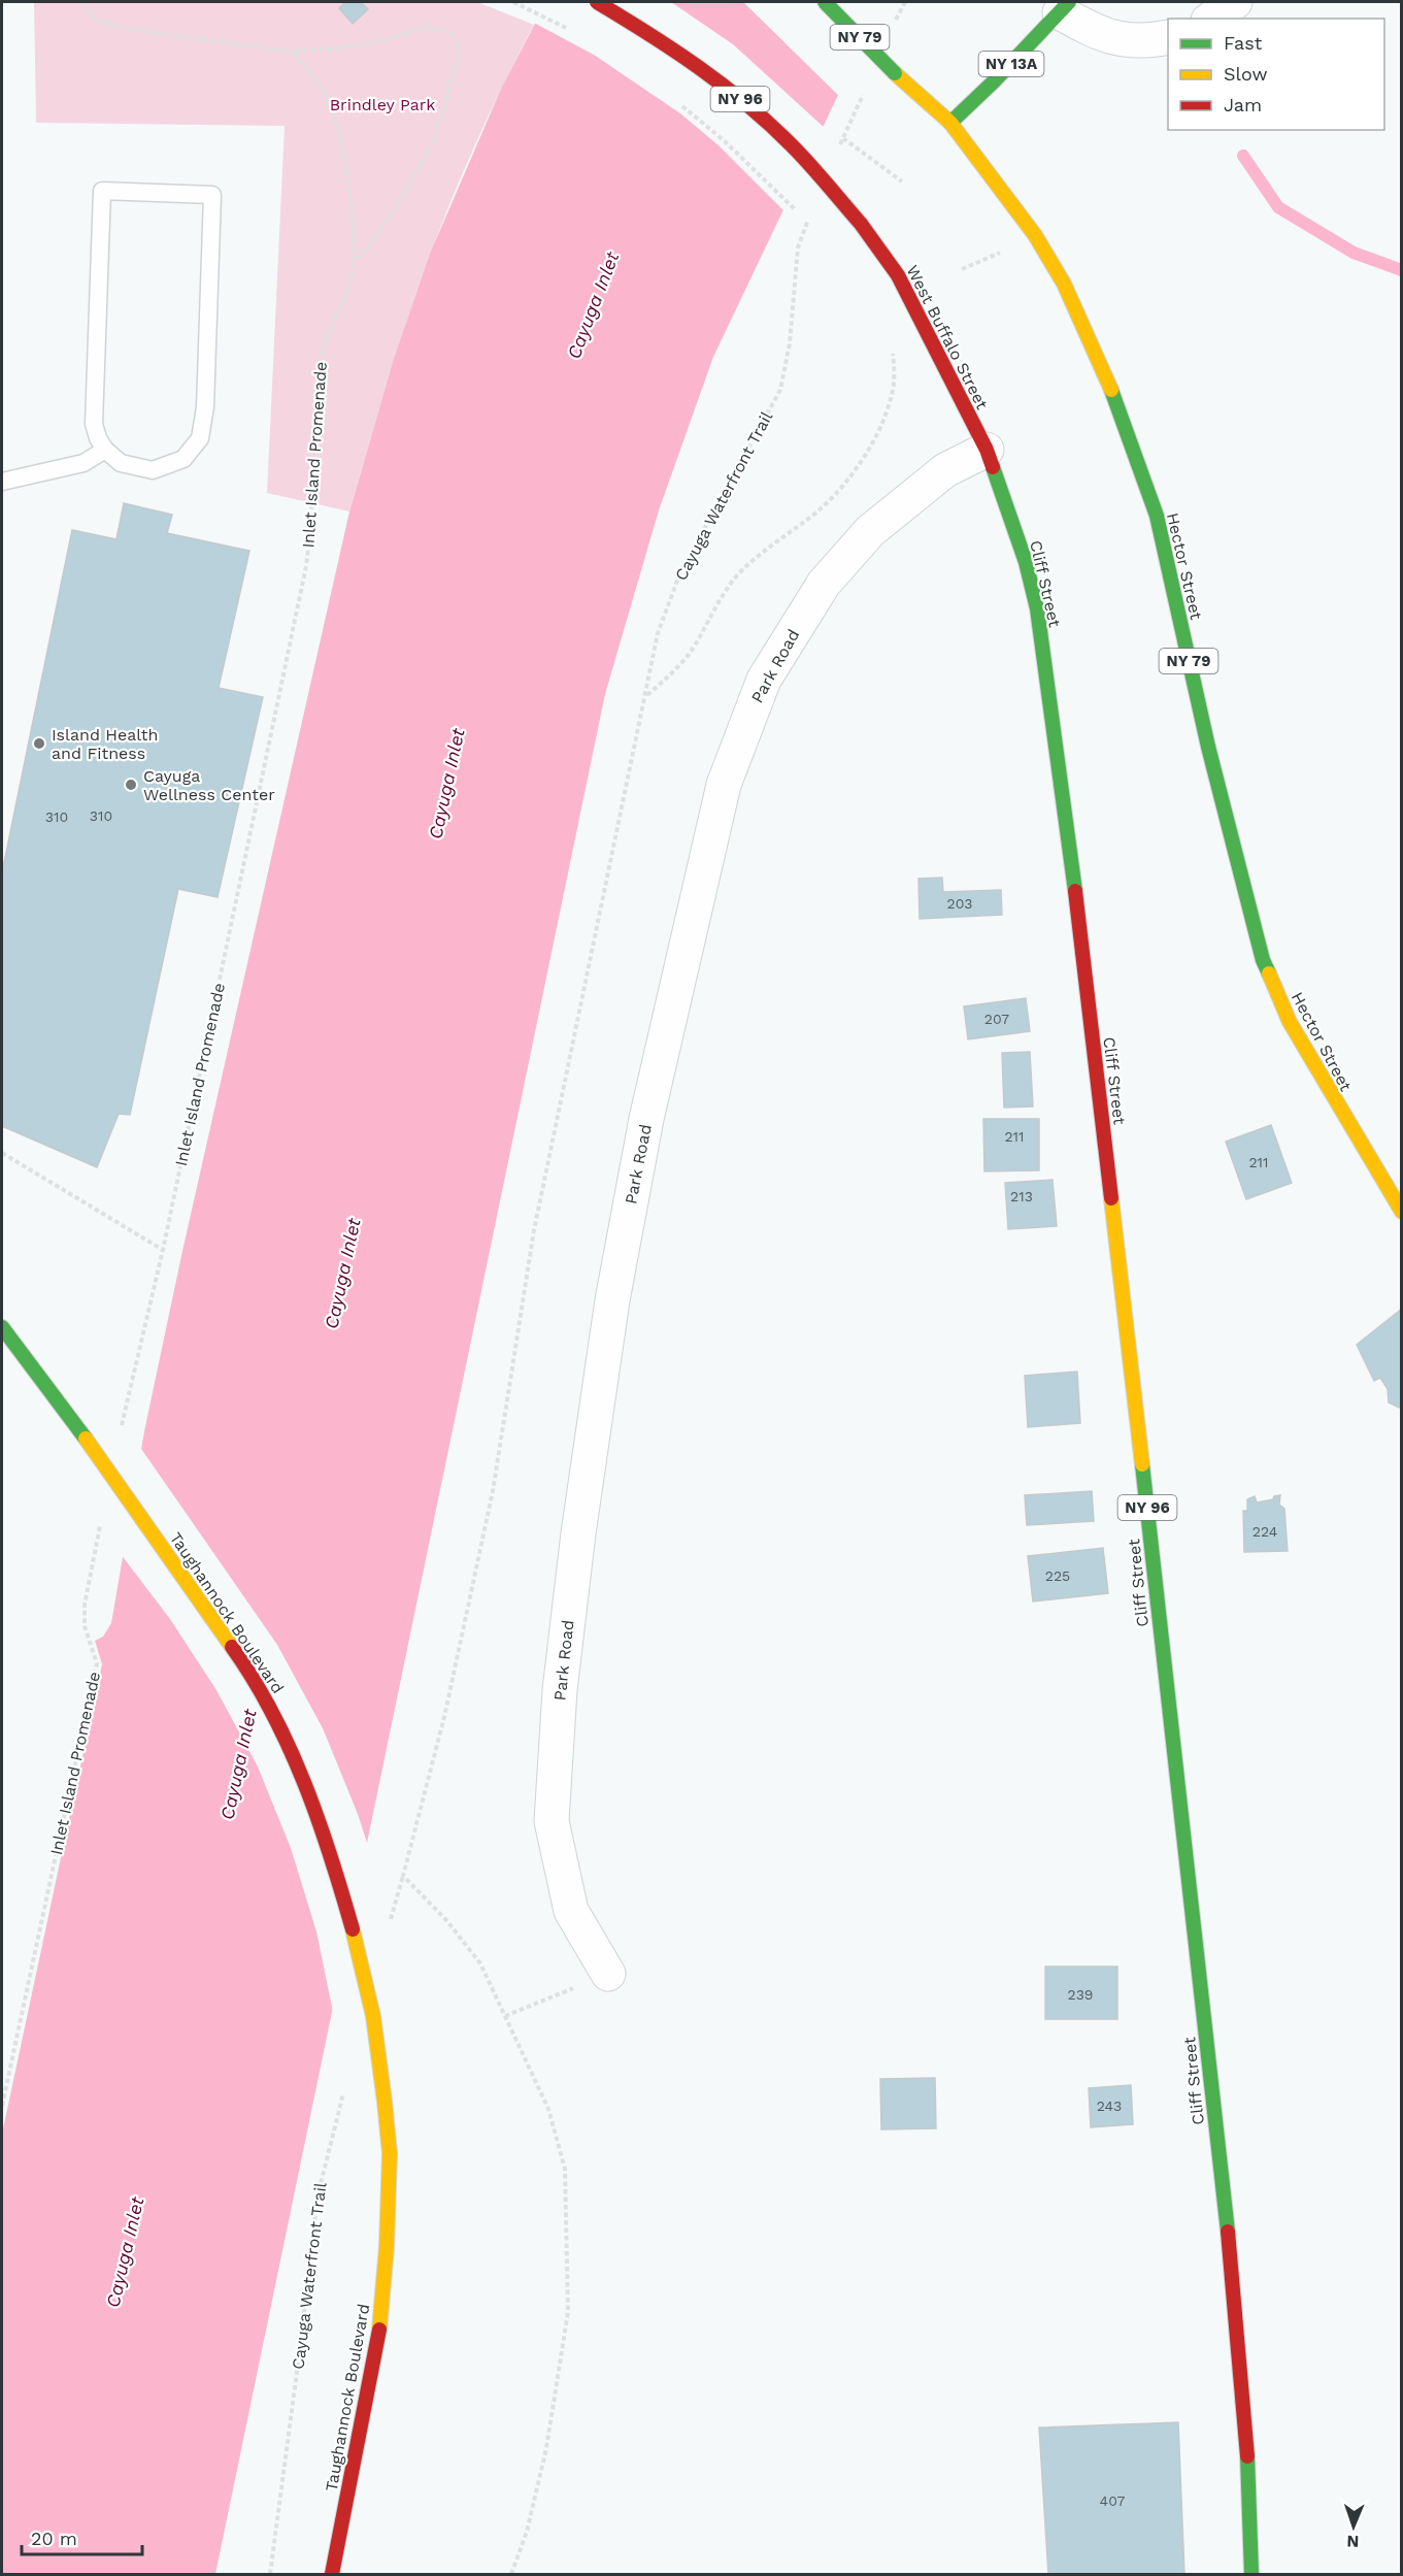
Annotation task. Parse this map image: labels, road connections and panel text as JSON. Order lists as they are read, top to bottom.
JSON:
{
  "streets": {
    "main road": [
      "NY 79",
      "NY 13A",
      "NY 96",
      "West Buffalo Street",
      "Hector Street",
      "Cliff Street",
      "Taughannock Boulevard"
    ],
    "street": ["Park Road"],
    "path": ["Inlet Island Promenade", "Cayuga Waterfront Trail"]
  },
  "crossings": [
    ["NY 79", "NY 13A"],
    ["NY 79", "Hector Street"],
    ["NY 13A", "Hector Street"],
    ["West Buffalo Street", "Cliff Street"],
    ["West Buffalo Street", "Park Road"],
    ["Cliff Street", "Park Road"]
  ],
  "water": ["Cayuga Inlet"],
  "parks": ["Brindley Park"],
  "places": ["Island Health and Fitness", "Cayuga Wellness Center"],
  "house_numbers": [
    "310",
    "310",
    "203",
    "207",
    "211",
    "211",
    "213",
    "224",
    "225",
    "239",
    "243",
    "407"
  ],
  "legend": ["Fast", "Slow", "Jam"],
  "scale_bar": "20 m",
  "north": "bottom"
}
